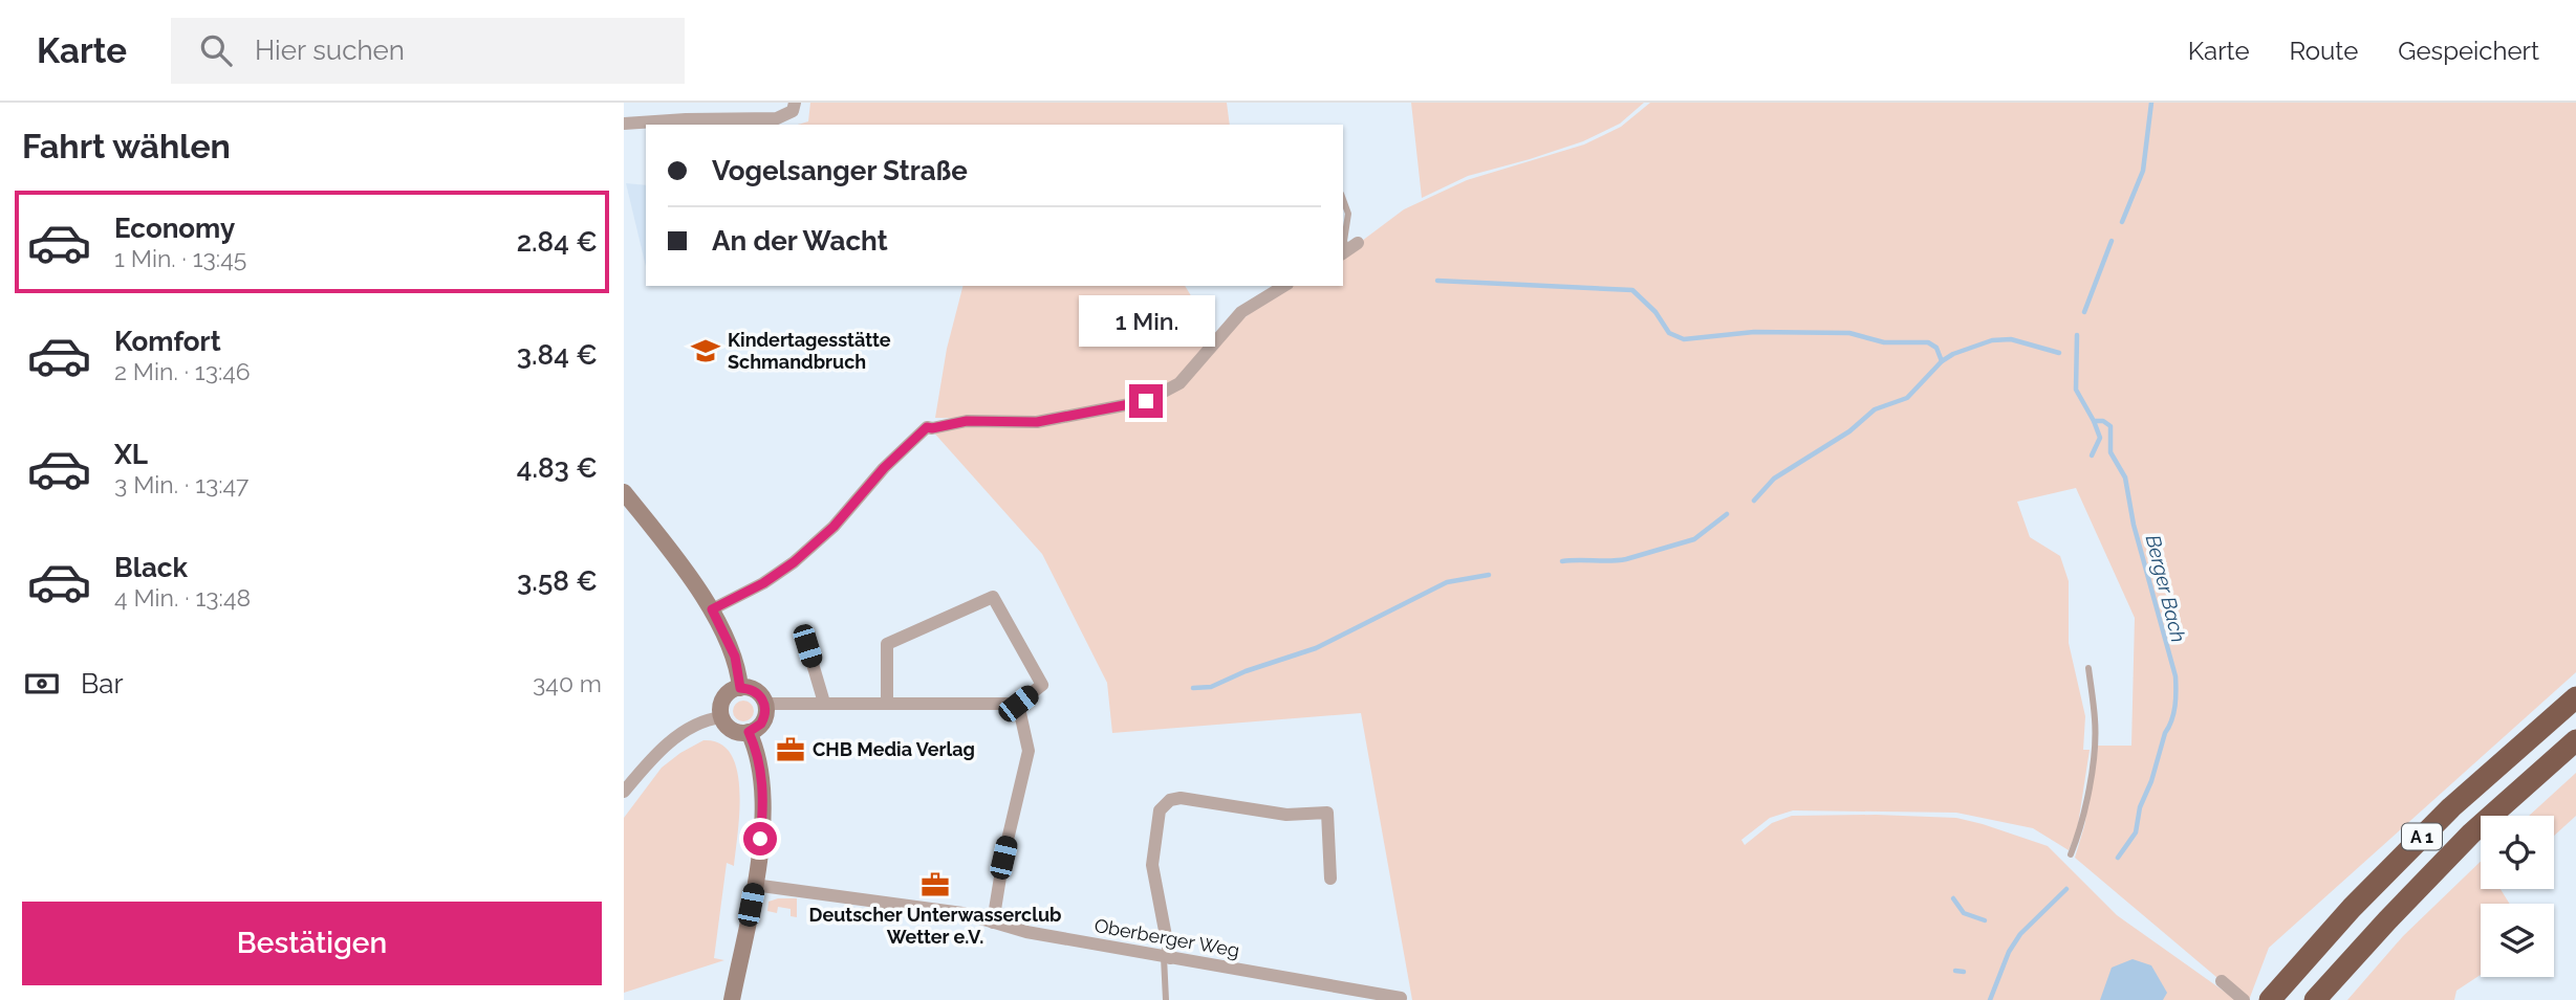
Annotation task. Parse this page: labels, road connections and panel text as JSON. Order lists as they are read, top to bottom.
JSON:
{
  "streets": {
    "highway": ["A 1"],
    "street": ["Oberberger Weg"]
  },
  "water": ["Berger Bach"],
  "places": {
    "school or university": ["Kindertagesstätte Schmandbruch"],
    "office": ["CHB Media Verlag", "Deutscher Unterwasserclub Wetter e.V."]
  },
  "page": {
    "header": "Karte",
    "search": "Hier suchen",
    "nav": ["Karte", "Route", "Gespeichert"],
    "heading": "Fahrt wählen",
    "banner": ["Vogelsanger Straße", "An der Wacht"],
    "list": [
      {
        "name": "Economy",
        "note": "1 Min. · 13:45",
        "value": "2.84 €"
      },
      {
        "name": "Komfort",
        "note": "2 Min. · 13:46",
        "value": "3.84 €"
      },
      {
        "name": "XL",
        "note": "3 Min. · 13:47",
        "value": "4.83 €"
      },
      {
        "name": "Black",
        "note": "4 Min. · 13:48",
        "value": "3.58 €"
      }
    ],
    "bubble": "1 Min.",
    "pay": ["Bar", "340 m"],
    "buttons": "Bestätigen"
  }
}
